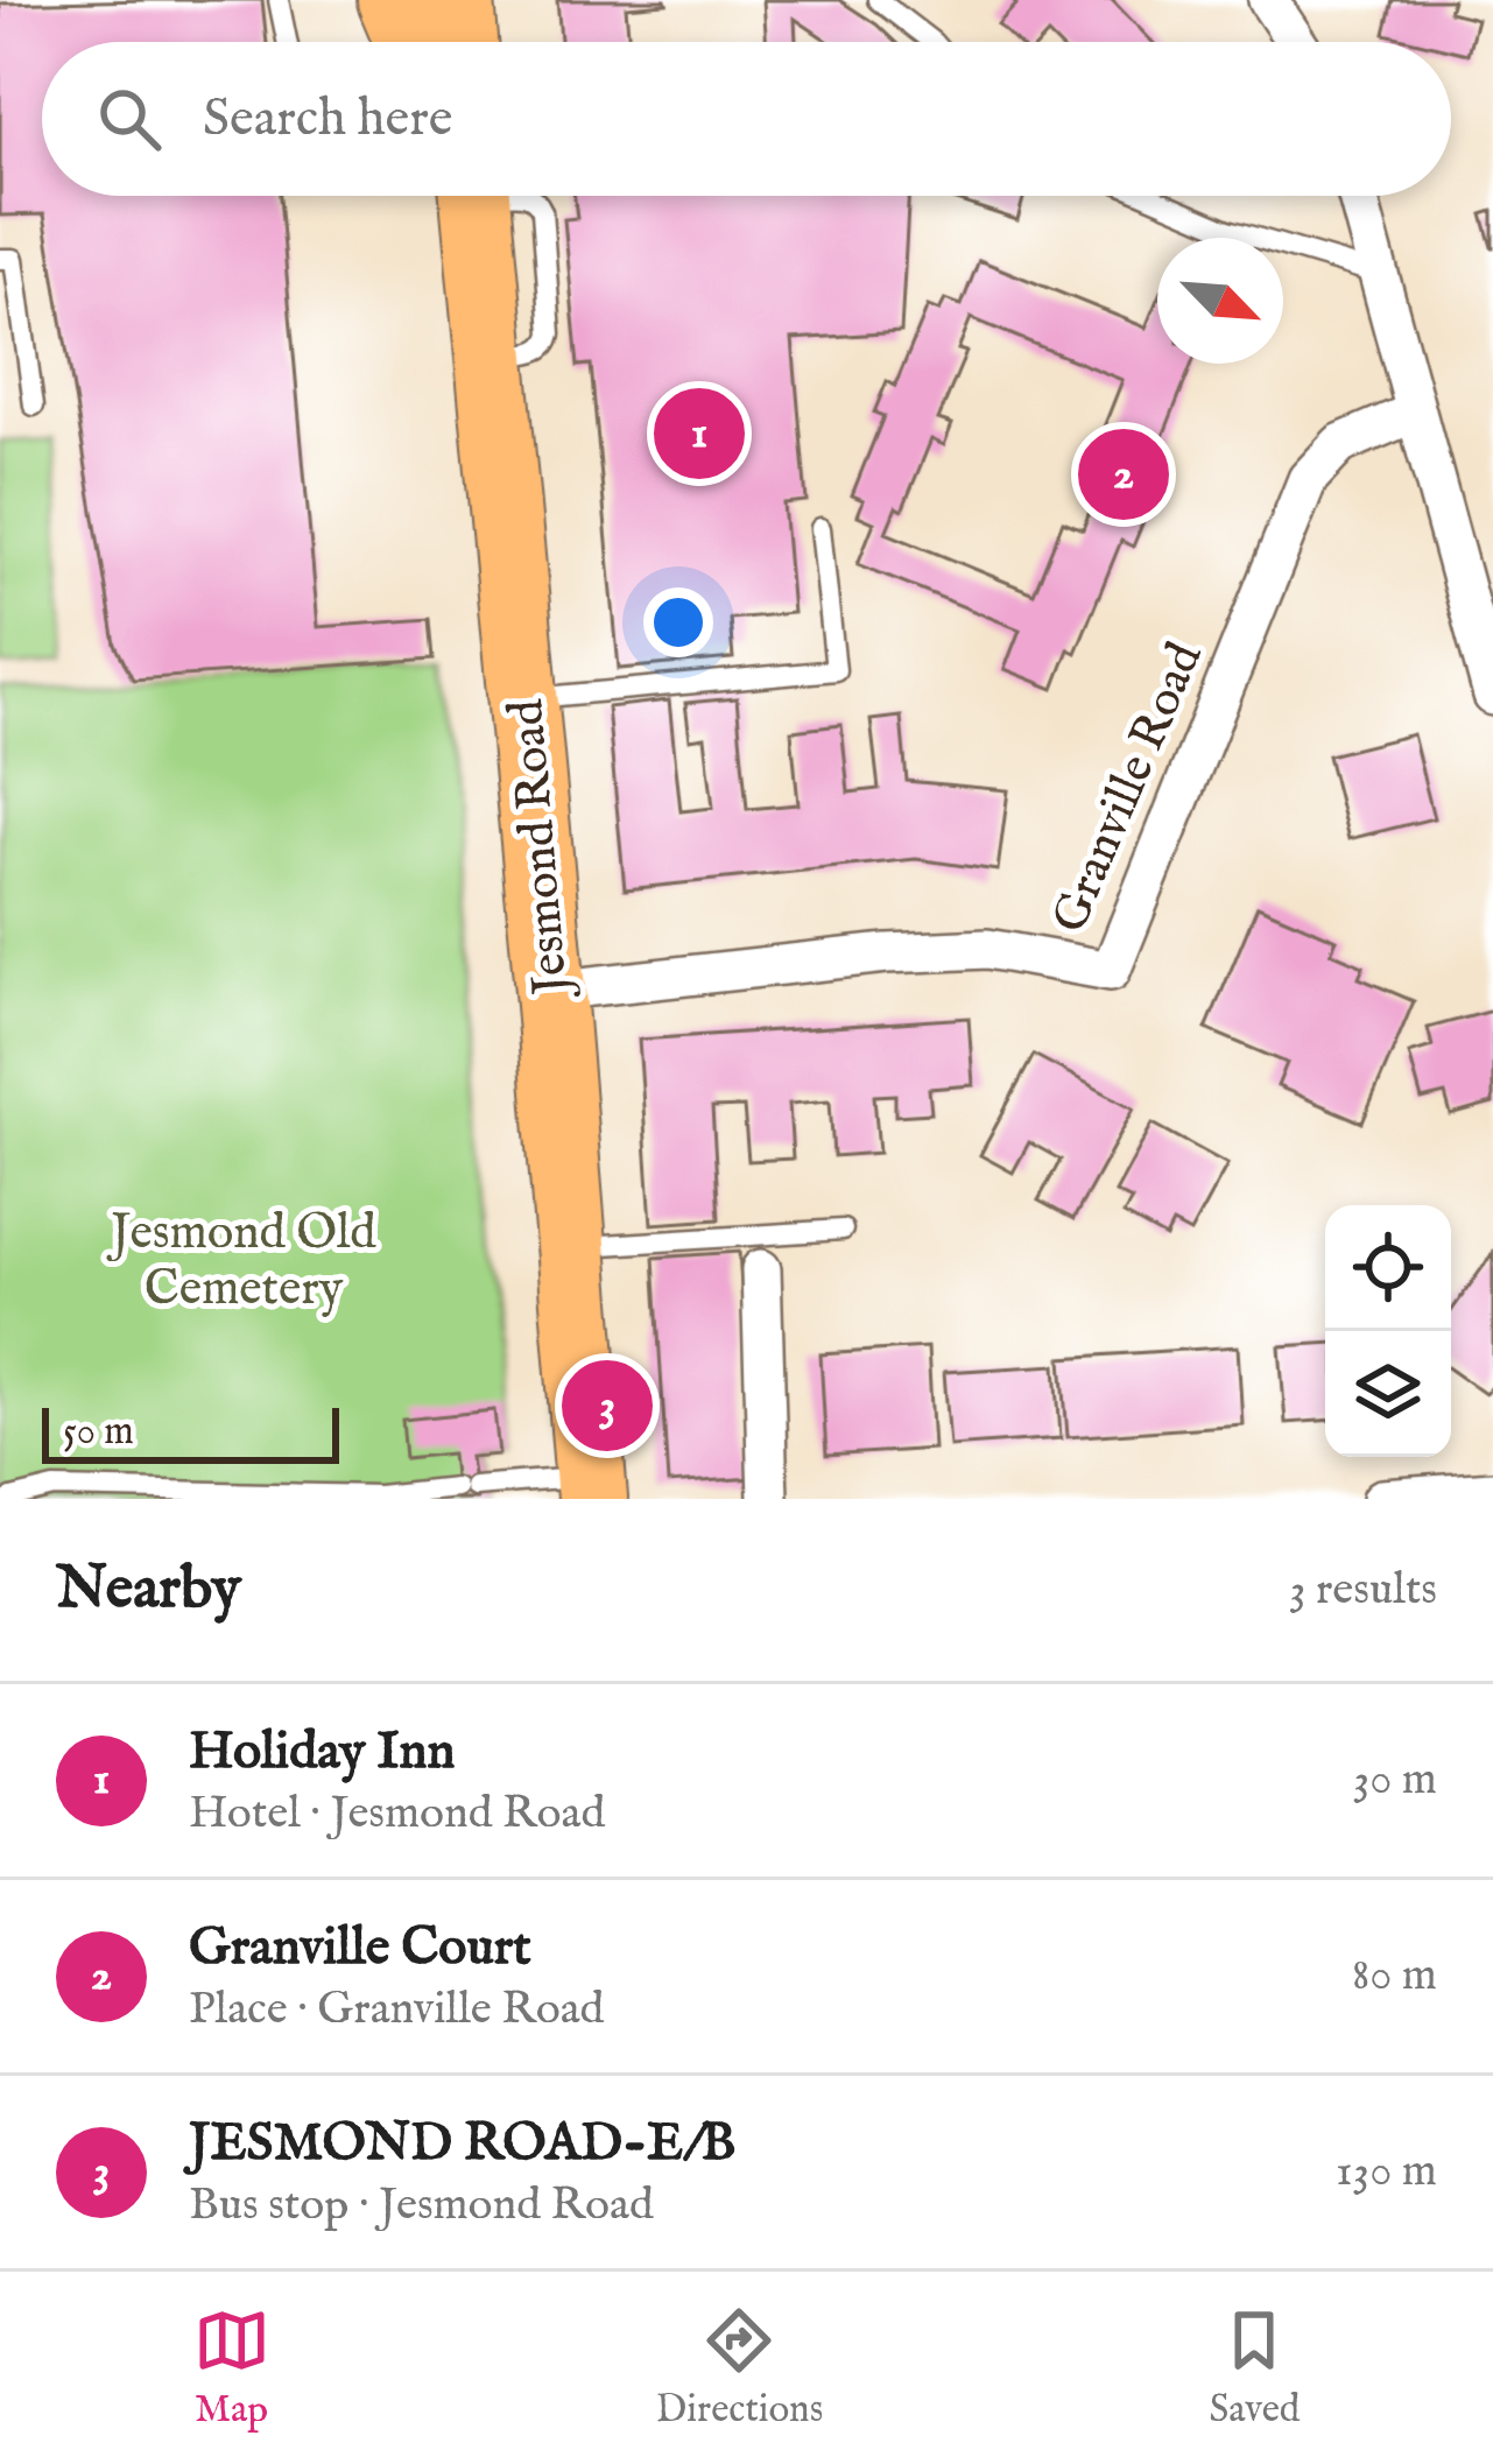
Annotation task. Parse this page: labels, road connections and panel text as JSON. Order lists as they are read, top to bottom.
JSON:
{
  "streets": {
    "highway": ["Jesmond Road"],
    "street": ["Granville Road"]
  },
  "crossings": [
    ["Granville Road", "Jesmond Road"]
  ],
  "parks": ["Jesmond Old Cemetery"],
  "scale_bar": "50 m",
  "north": "bottom right",
  "page": {
    "search": "Search here",
    "pins": ["1", "2", "3"],
    "scale": "50 m",
    "heading": ["Nearby", "3 results"],
    "list": [
      {
        "mark": "1",
        "name": "Holiday Inn",
        "note": "Hotel · Jesmond Road",
        "value": "30 m"
      },
      {
        "mark": "2",
        "name": "Granville Court",
        "note": "Place · Granville Road",
        "value": "80 m"
      },
      {
        "mark": "3",
        "name": "JESMOND ROAD-E/B",
        "note": "Bus stop · Jesmond Road",
        "value": "130 m"
      }
    ],
    "nav": ["Map", "Directions", "Saved"]
  }
}
